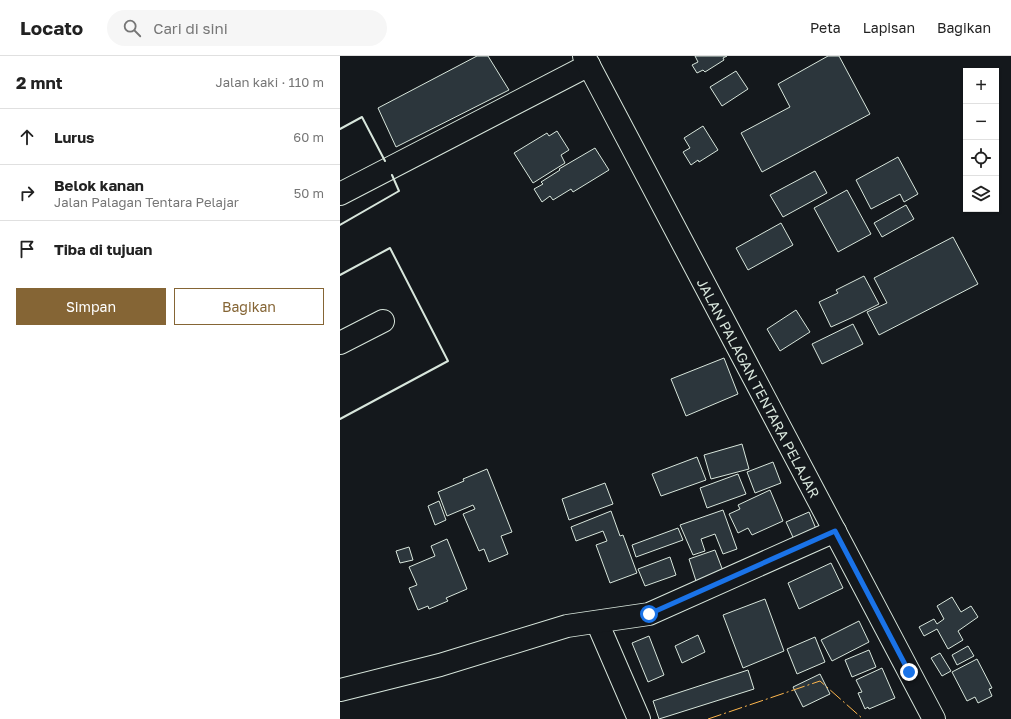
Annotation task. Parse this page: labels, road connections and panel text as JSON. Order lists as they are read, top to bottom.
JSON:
{
  "streets": {
    "street": ["JALAN PALAGAN TENTARA PELAJAR"]
  },
  "page": {
    "header": "Locato",
    "search": "Cari di sini",
    "nav": ["Peta", "Lapisan", "Bagikan"],
    "heading": ["2 mnt", "Jalan kaki · 110 m"],
    "map_buttons": ["+", "−"],
    "list": [
      ["Lurus", "60 m"],
      ["Belok kanan", "Jalan Palagan Tentara Pelajar", "50 m"],
      "Tiba di tujuan"
    ],
    "buttons": ["Simpan", "Bagikan"]
  }
}
